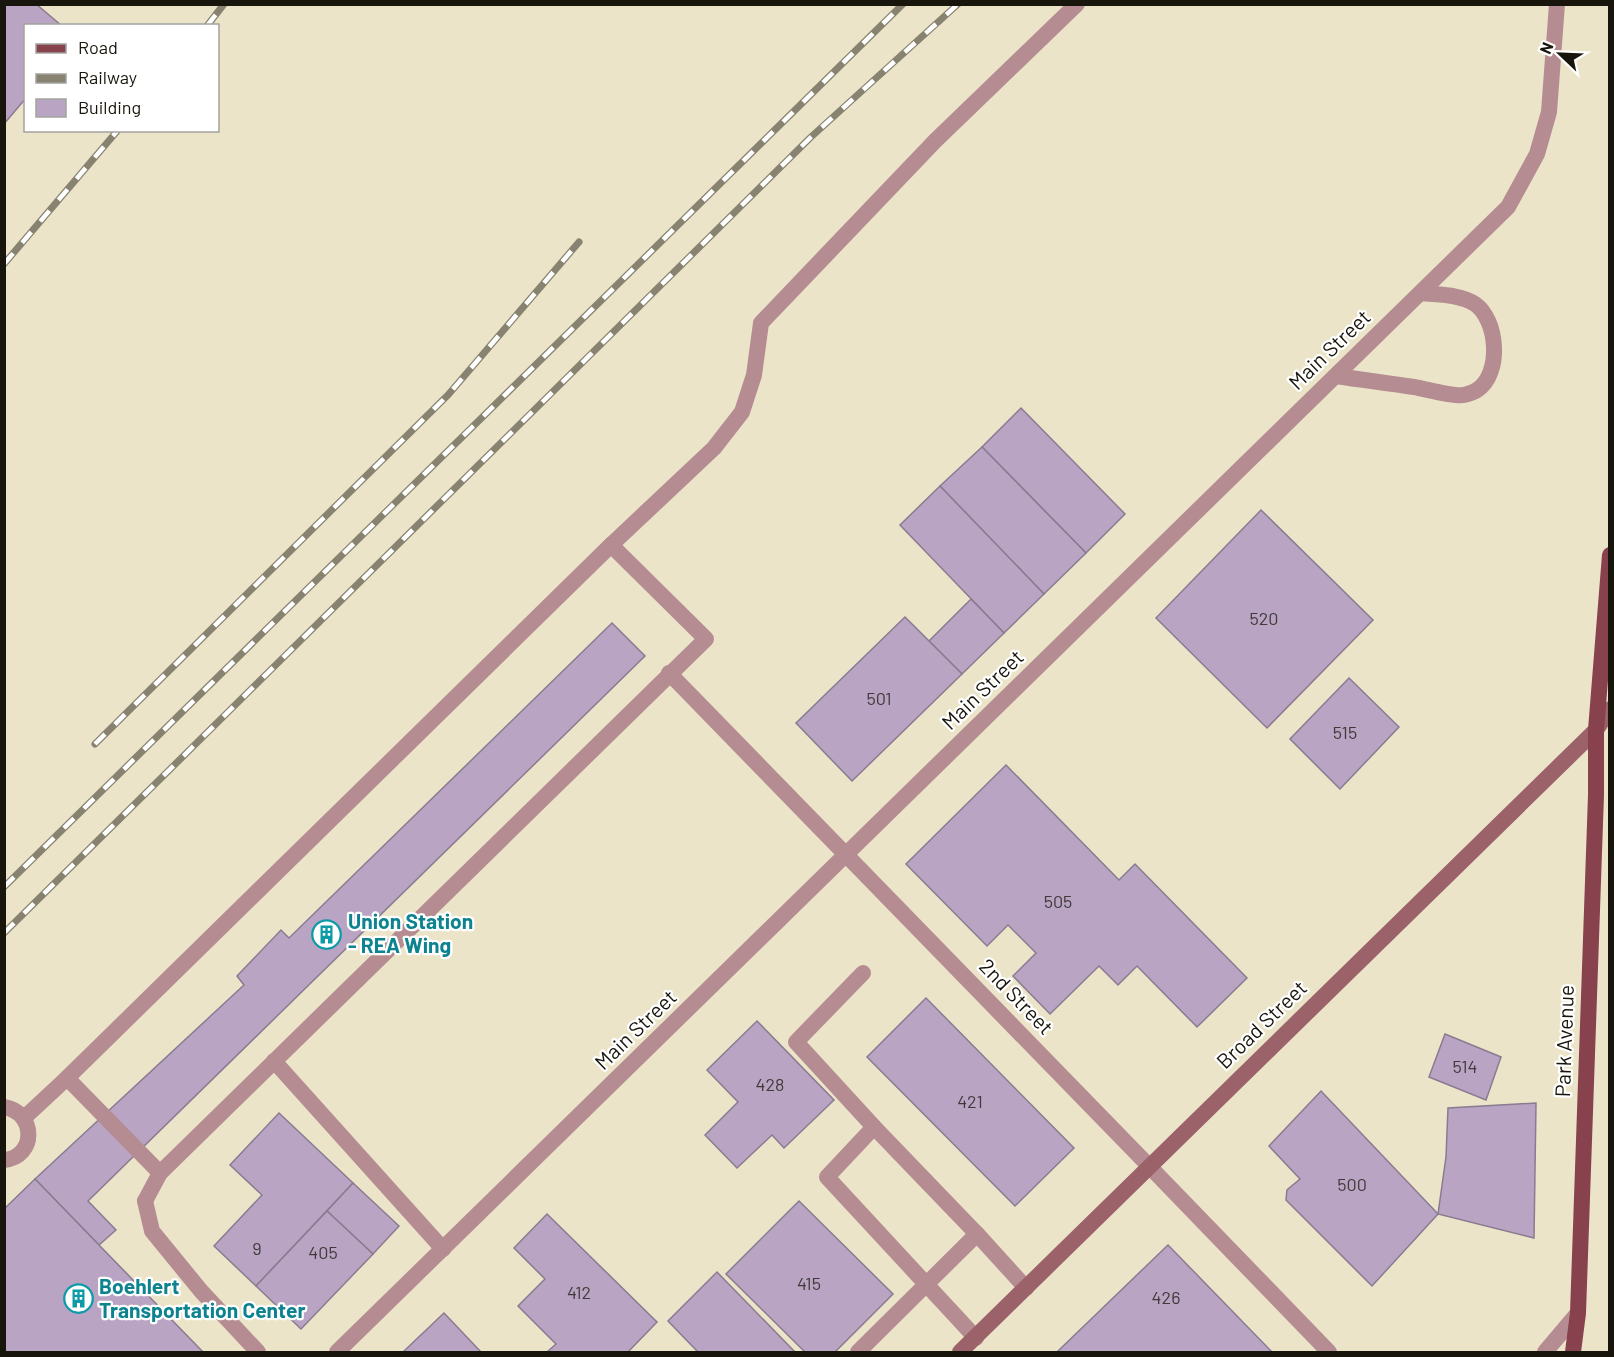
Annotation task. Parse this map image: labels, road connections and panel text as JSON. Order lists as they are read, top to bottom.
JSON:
{
  "streets": {
    "main road": ["Broad Street", "Park Avenue"],
    "street": ["Main Street", "2nd Street"]
  },
  "crossings": [
    ["Main Street", "2nd Street"],
    ["2nd Street", "Broad Street"],
    ["Broad Street", "Park Avenue"]
  ],
  "places": {
    "building": ["Union Station - REA Wing", "Boehlert Transportation Center"]
  },
  "house_numbers": [
    "520",
    "501",
    "515",
    "505",
    "514",
    "428",
    "421",
    "500",
    "9",
    "405",
    "415",
    "412",
    "426"
  ],
  "legend": ["Road", "Railway", "Building"],
  "north": "top left"
}
